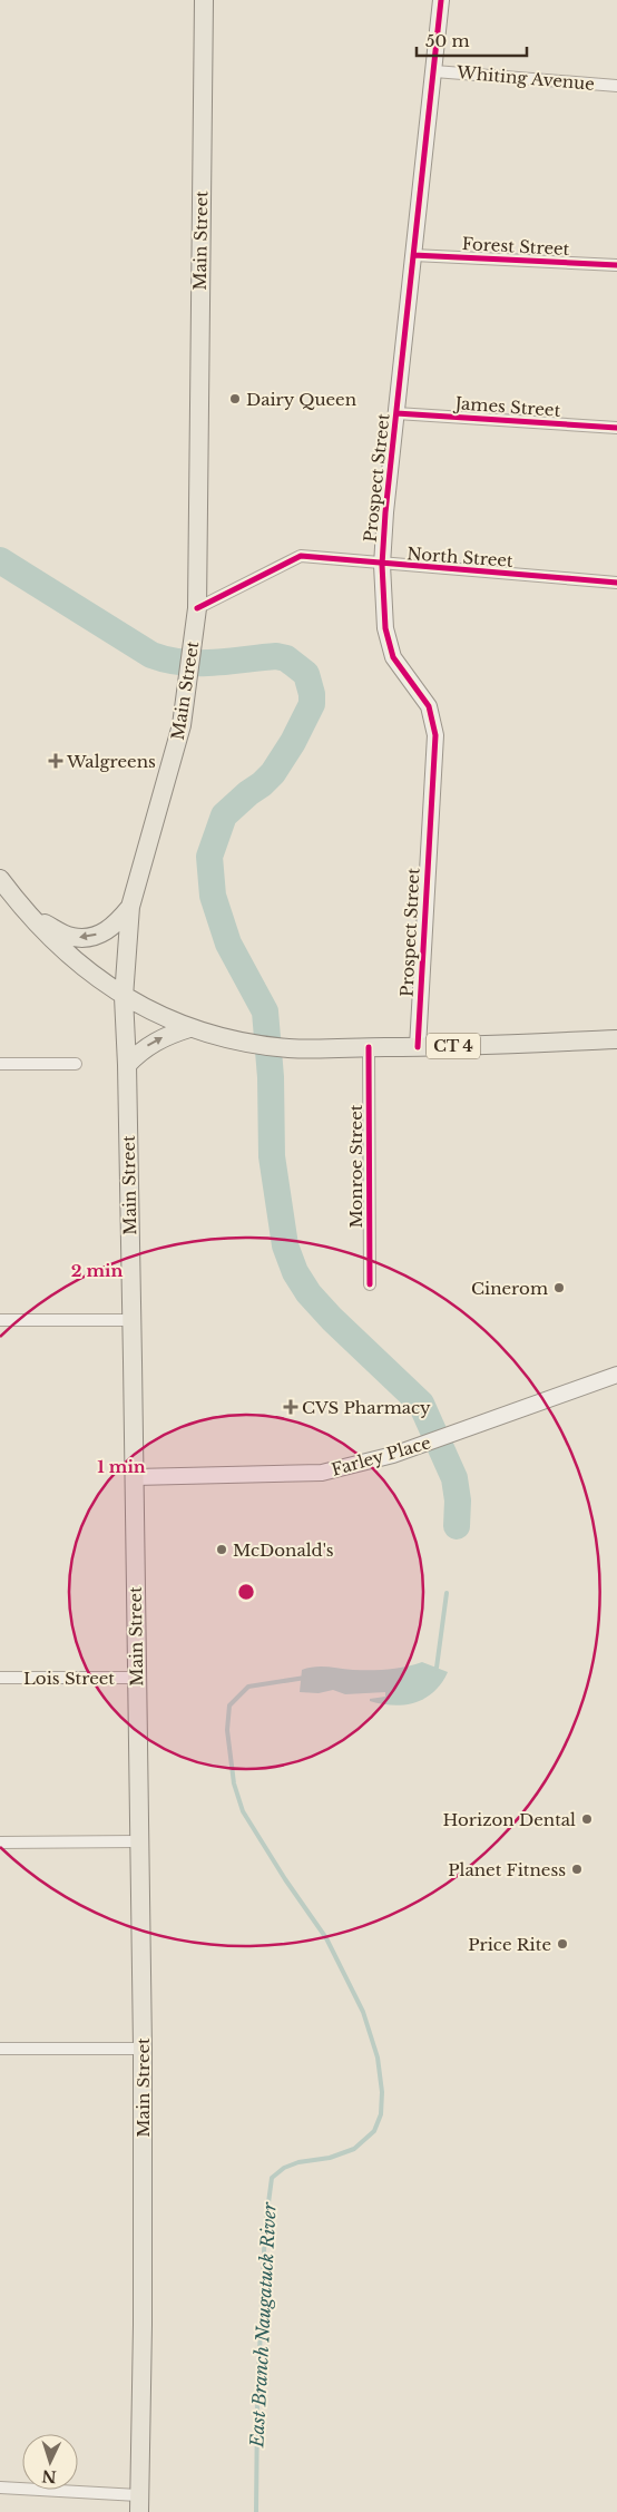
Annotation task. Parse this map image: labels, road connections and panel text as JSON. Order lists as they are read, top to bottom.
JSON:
{
  "streets": {
    "main road": [
      "Main Street",
      "Prospect Street",
      "CT 4",
      "Farley Place"
    ],
    "street": [
      "Whiting Avenue",
      "Forest Street",
      "James Street",
      "North Street",
      "Monroe Street",
      "Lois Street"
    ]
  },
  "crossings": [
    ["Whiting Avenue", "Prospect Street"],
    ["Main Street", "North Street"],
    ["Main Street", "CT 4"],
    ["Main Street", "Farley Place"],
    ["Main Street", "Lois Street"],
    ["Forest Street", "Prospect Street"],
    ["James Street", "Prospect Street"],
    ["Prospect Street", "North Street"],
    ["Prospect Street", "CT 4"],
    ["CT 4", "Monroe Street"]
  ],
  "water": ["East Branch Naugatuck River"],
  "places": {
    "other": [
      "Dairy Queen",
      "Cinerom",
      "McDonald's",
      "Horizon Dental",
      "Planet Fitness",
      "Price Rite"
    ],
    "health": ["Walgreens", "CVS Pharmacy"]
  },
  "scale_bar": "50 m",
  "north": "bottom",
  "rings": ["2 min", "1 min"]
}
